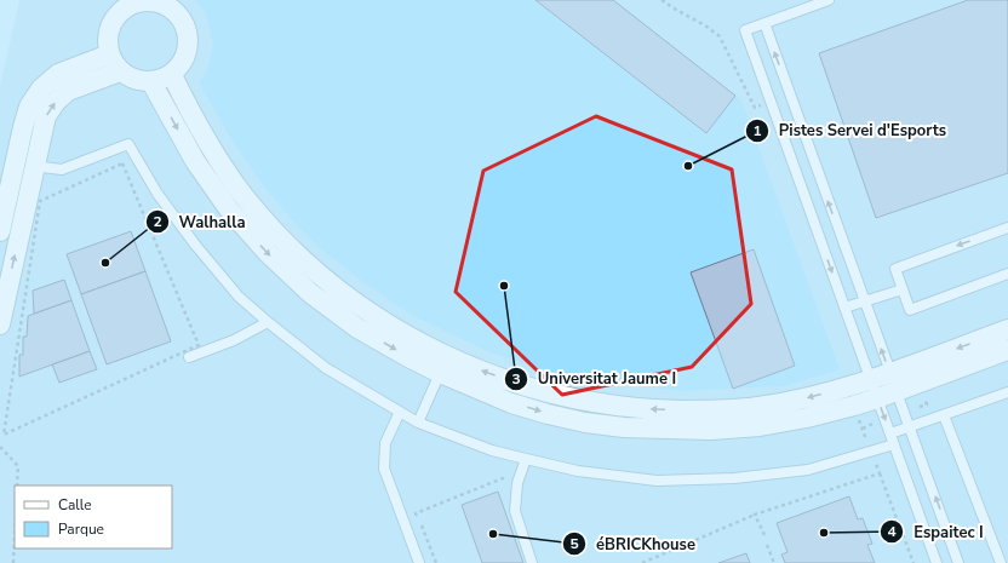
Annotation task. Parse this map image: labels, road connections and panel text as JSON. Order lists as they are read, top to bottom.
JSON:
{
  "places": [
    "Pistes Servei d'Esports",
    "Walhalla",
    "Universitat Jaume I",
    "Espaitec I",
    "éBRICKhouse"
  ],
  "legend": ["Calle", "Parque"]
}
